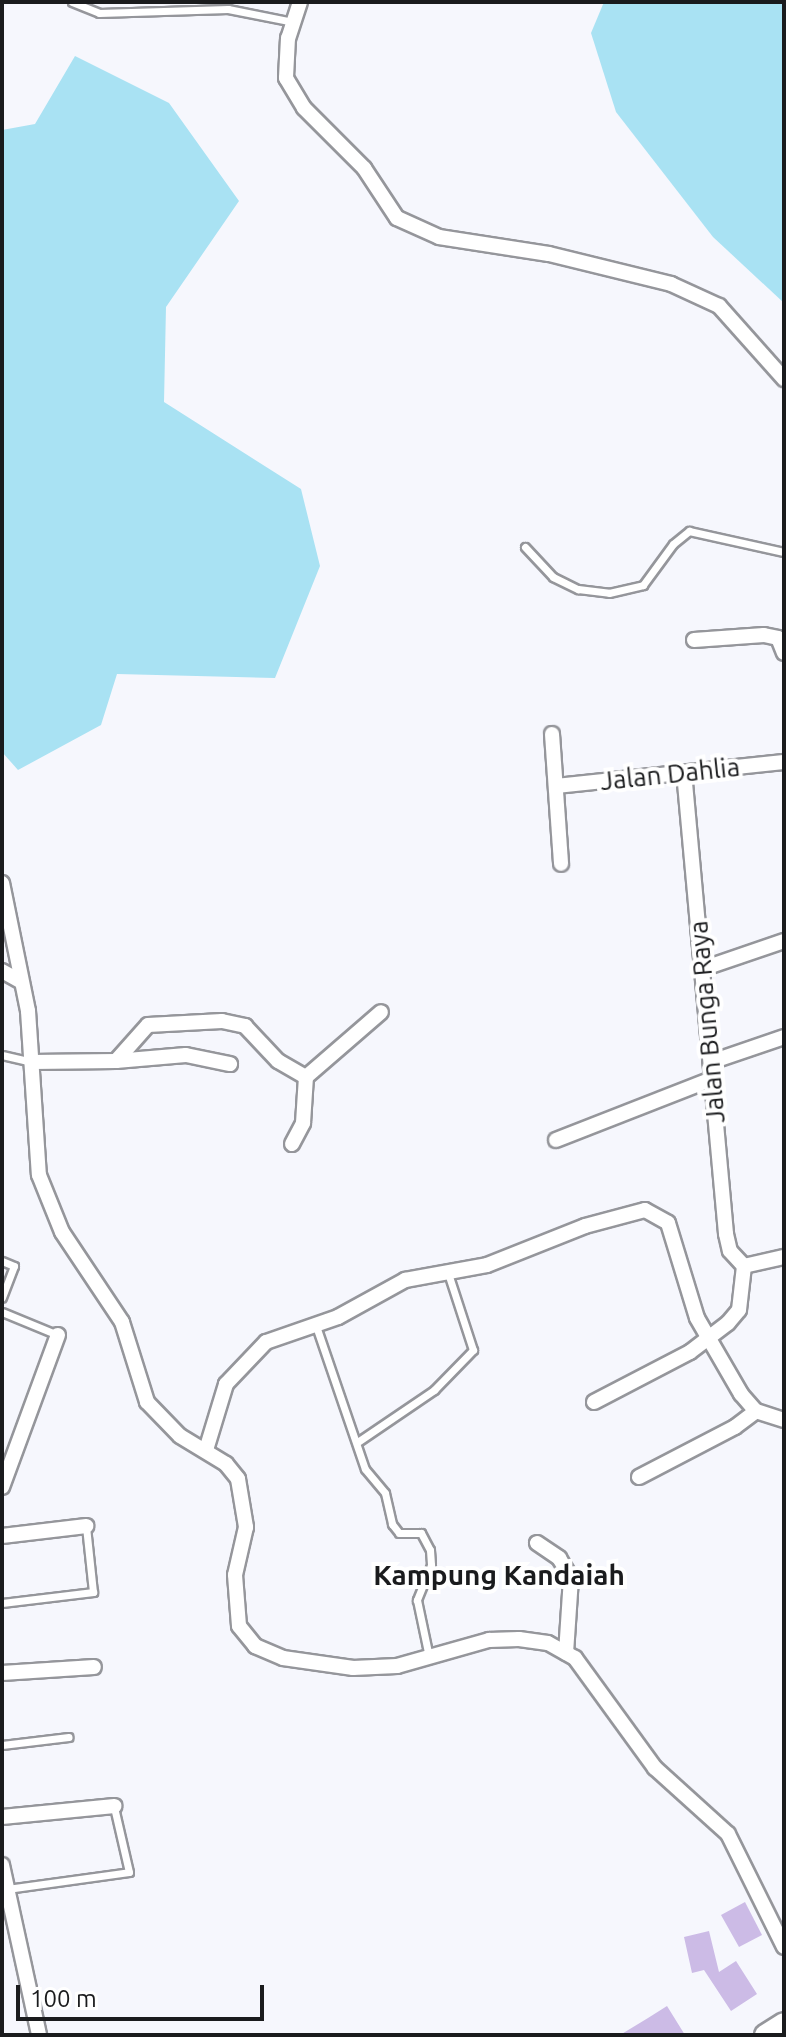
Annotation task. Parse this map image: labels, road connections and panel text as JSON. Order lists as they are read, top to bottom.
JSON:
{
  "streets": {
    "street": ["Jalan Dahlia", "Jalan Bunga Raya"]
  },
  "crossings": [
    ["Jalan Dahlia", "Jalan Bunga Raya"]
  ],
  "districts": ["Kampung Kandaiah"],
  "scale_bar": "100 m"
}
